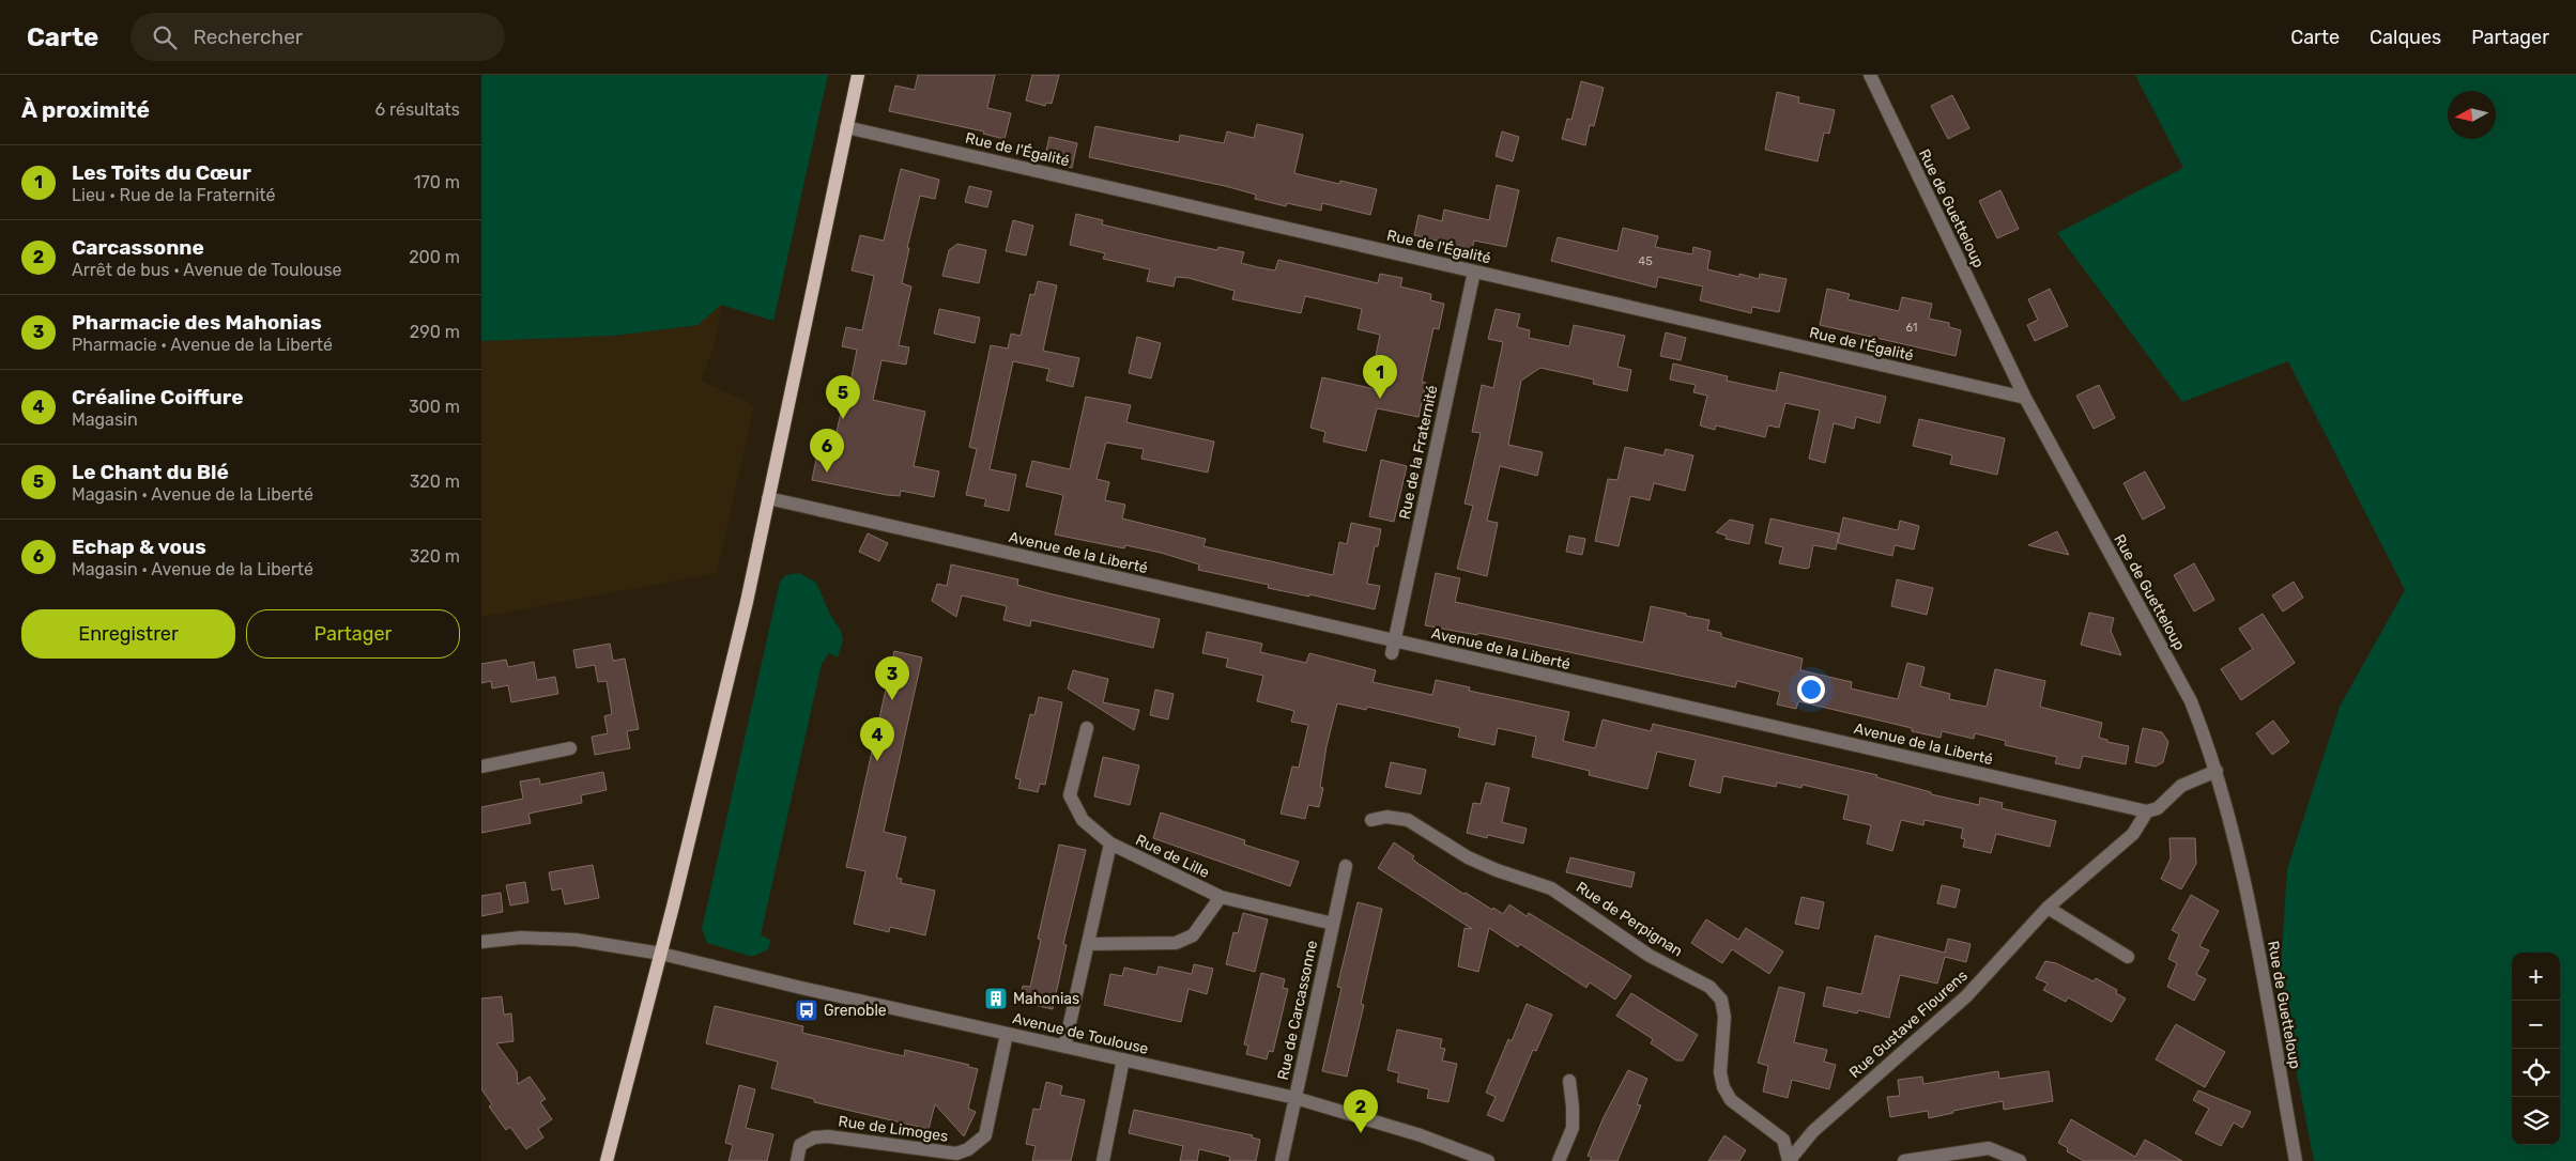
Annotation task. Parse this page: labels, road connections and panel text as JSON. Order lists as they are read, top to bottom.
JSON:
{
  "streets": {
    "street": [
      "Rue de l'Égalité",
      "Rue de Guetteloup",
      "Rue de la Fraternité",
      "Avenue de la Liberté",
      "Rue de Lille",
      "Rue de Perpignan",
      "Rue de Carcassonne",
      "Rue Gustave Flourens",
      "Avenue de Toulouse",
      "Rue de Limoges"
    ]
  },
  "crossings": [
    ["Rue de l'Égalité", "Rue de Guetteloup"],
    ["Rue de l'Égalité", "Rue de la Fraternité"],
    ["Rue de la Fraternité", "Avenue de la Liberté"],
    ["Avenue de la Liberté", "Rue Gustave Flourens"],
    ["Rue de Lille", "Rue de Carcassonne"],
    ["Rue de Perpignan", "Rue Gustave Flourens"],
    ["Rue de Carcassonne", "Avenue de Toulouse"],
    ["Avenue de Toulouse", "Rue de Limoges"]
  ],
  "places": {
    "building": ["Mahonias"],
    "bus stop": ["Grenoble"]
  },
  "house_numbers": ["45", "61"],
  "north": "left",
  "page": {
    "header": "Carte",
    "search": "Rechercher",
    "nav": ["Carte", "Calques", "Partager"],
    "heading": ["À proximité", "6 résultats"],
    "list": [
      {
        "mark": "1",
        "name": "Les Toits du Cœur",
        "note": "Lieu · Rue de la Fraternité",
        "value": "170 m"
      },
      {
        "mark": "2",
        "name": "Carcassonne",
        "note": "Arrêt de bus · Avenue de Toulouse",
        "value": "200 m"
      },
      {
        "mark": "3",
        "name": "Pharmacie des Mahonias",
        "note": "Pharmacie · Avenue de la Liberté",
        "value": "290 m"
      },
      {
        "mark": "4",
        "name": "Créaline Coiffure",
        "note": "Magasin",
        "value": "300 m"
      },
      {
        "mark": "5",
        "name": "Le Chant du Blé",
        "note": "Magasin · Avenue de la Liberté",
        "value": "320 m"
      },
      {
        "mark": "6",
        "name": "Echap & vous",
        "note": "Magasin · Avenue de la Liberté",
        "value": "320 m"
      }
    ],
    "pins": [
      "1",
      "5",
      "6",
      "3",
      "4",
      "2"
    ],
    "buttons": ["Enregistrer", "Partager"],
    "map_buttons": ["+", "−"]
  }
}
